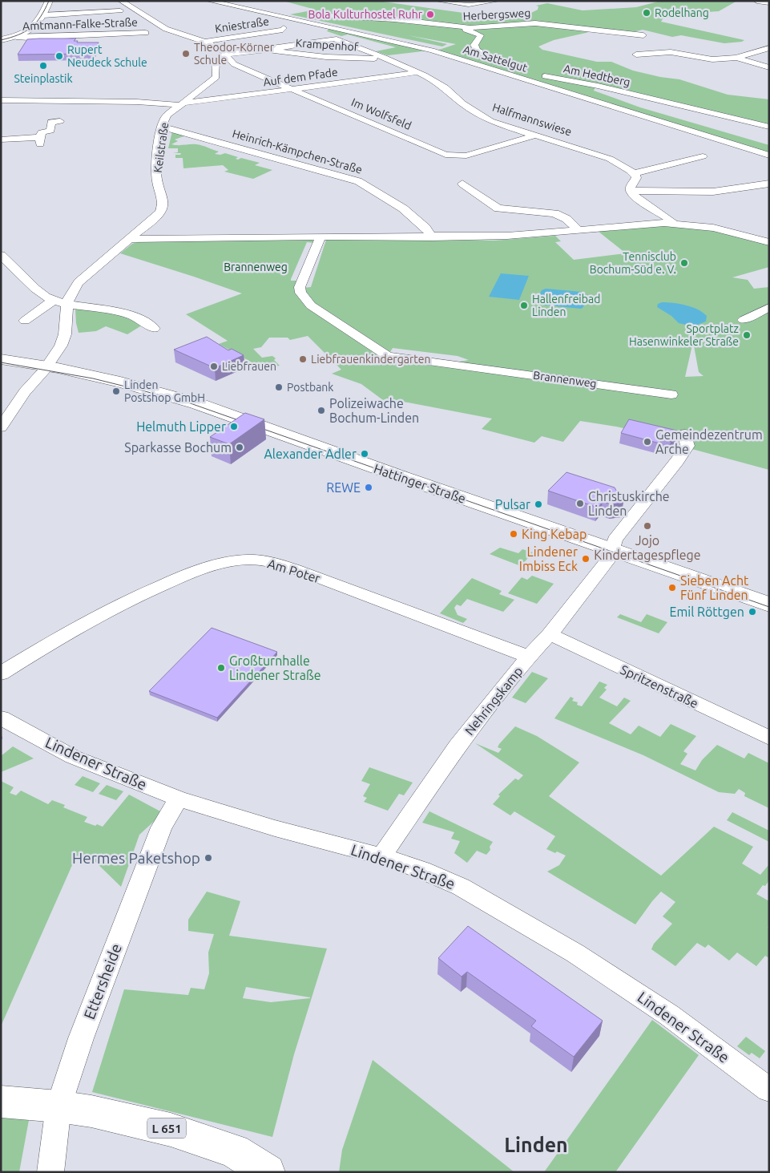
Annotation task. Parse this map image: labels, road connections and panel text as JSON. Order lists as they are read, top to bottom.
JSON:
{
  "streets": {
    "street": [
      "Herbergsweg",
      "Amtmann-Falke-Straße",
      "Kniestraße",
      "Krampenhof",
      "Am Sattelgut",
      "Am Hedtberg",
      "Auf dem Pfade",
      "Im Wolfsfeld",
      "Halfmannswiese",
      "Keilstraße",
      "Heinrich-Kämpchen-Straße",
      "Brannenweg",
      "Hattinger Straße",
      "Am Poter",
      "Spritzenstraße",
      "Nehringskamp",
      "Lindener Straße",
      "Ettersheide",
      "L 651"
    ]
  },
  "crossings": [
    ["Herbergsweg", "Kniestraße"],
    ["Herbergsweg", "Am Sattelgut"],
    ["Kniestraße", "Am Sattelgut"],
    ["Krampenhof", "Am Sattelgut"],
    ["Krampenhof", "Im Wolfsfeld"],
    ["Krampenhof", "Halfmannswiese"],
    ["Krampenhof", "Keilstraße"],
    ["Auf dem Pfade", "Im Wolfsfeld"],
    ["Auf dem Pfade", "Halfmannswiese"],
    ["Auf dem Pfade", "Keilstraße"],
    ["Im Wolfsfeld", "Halfmannswiese"],
    ["Im Wolfsfeld", "Keilstraße"],
    ["Keilstraße", "Heinrich-Kämpchen-Straße"],
    ["Keilstraße", "Hattinger Straße"],
    ["Hattinger Straße", "Nehringskamp"],
    ["Am Poter", "Nehringskamp"],
    ["Spritzenstraße", "Nehringskamp"],
    ["Nehringskamp", "Lindener Straße"],
    ["Lindener Straße", "Ettersheide"],
    ["Ettersheide", "L 651"]
  ],
  "districts": ["Linden"],
  "parks": ["Brannenweg"],
  "places": [
    "Rodelhang",
    "Bola Kulturhostel Ruhr",
    "Theodor-Körner Schule",
    "Rupert Neudeck Schule",
    "Steinplastik",
    "Tennisclub Bochum-Süd e. V.",
    "Hallenfreibad Linden",
    "Sportplatz Hasenwinkeler Straße",
    "Liebfrauenkindergarten",
    "Liebfrauen",
    "Postbank",
    "Linden Postshop GmbH",
    "Polizeiwache Bochum-Linden",
    "Helmuth Lipper",
    "Gemeindezentrum Arche",
    "Sparkasse Bochum",
    "Alexander Adler",
    "REWE",
    "Christuskirche Linden",
    "Pulsar",
    "Jojo Kindertagespflege",
    "King Kebap",
    "Lindener Imbiss Eck",
    "Sieben Acht Fünf Linden",
    "Emil Röttgen",
    "Großturnhalle Lindener Straße",
    "Hermes Paketshop"
  ]
}
